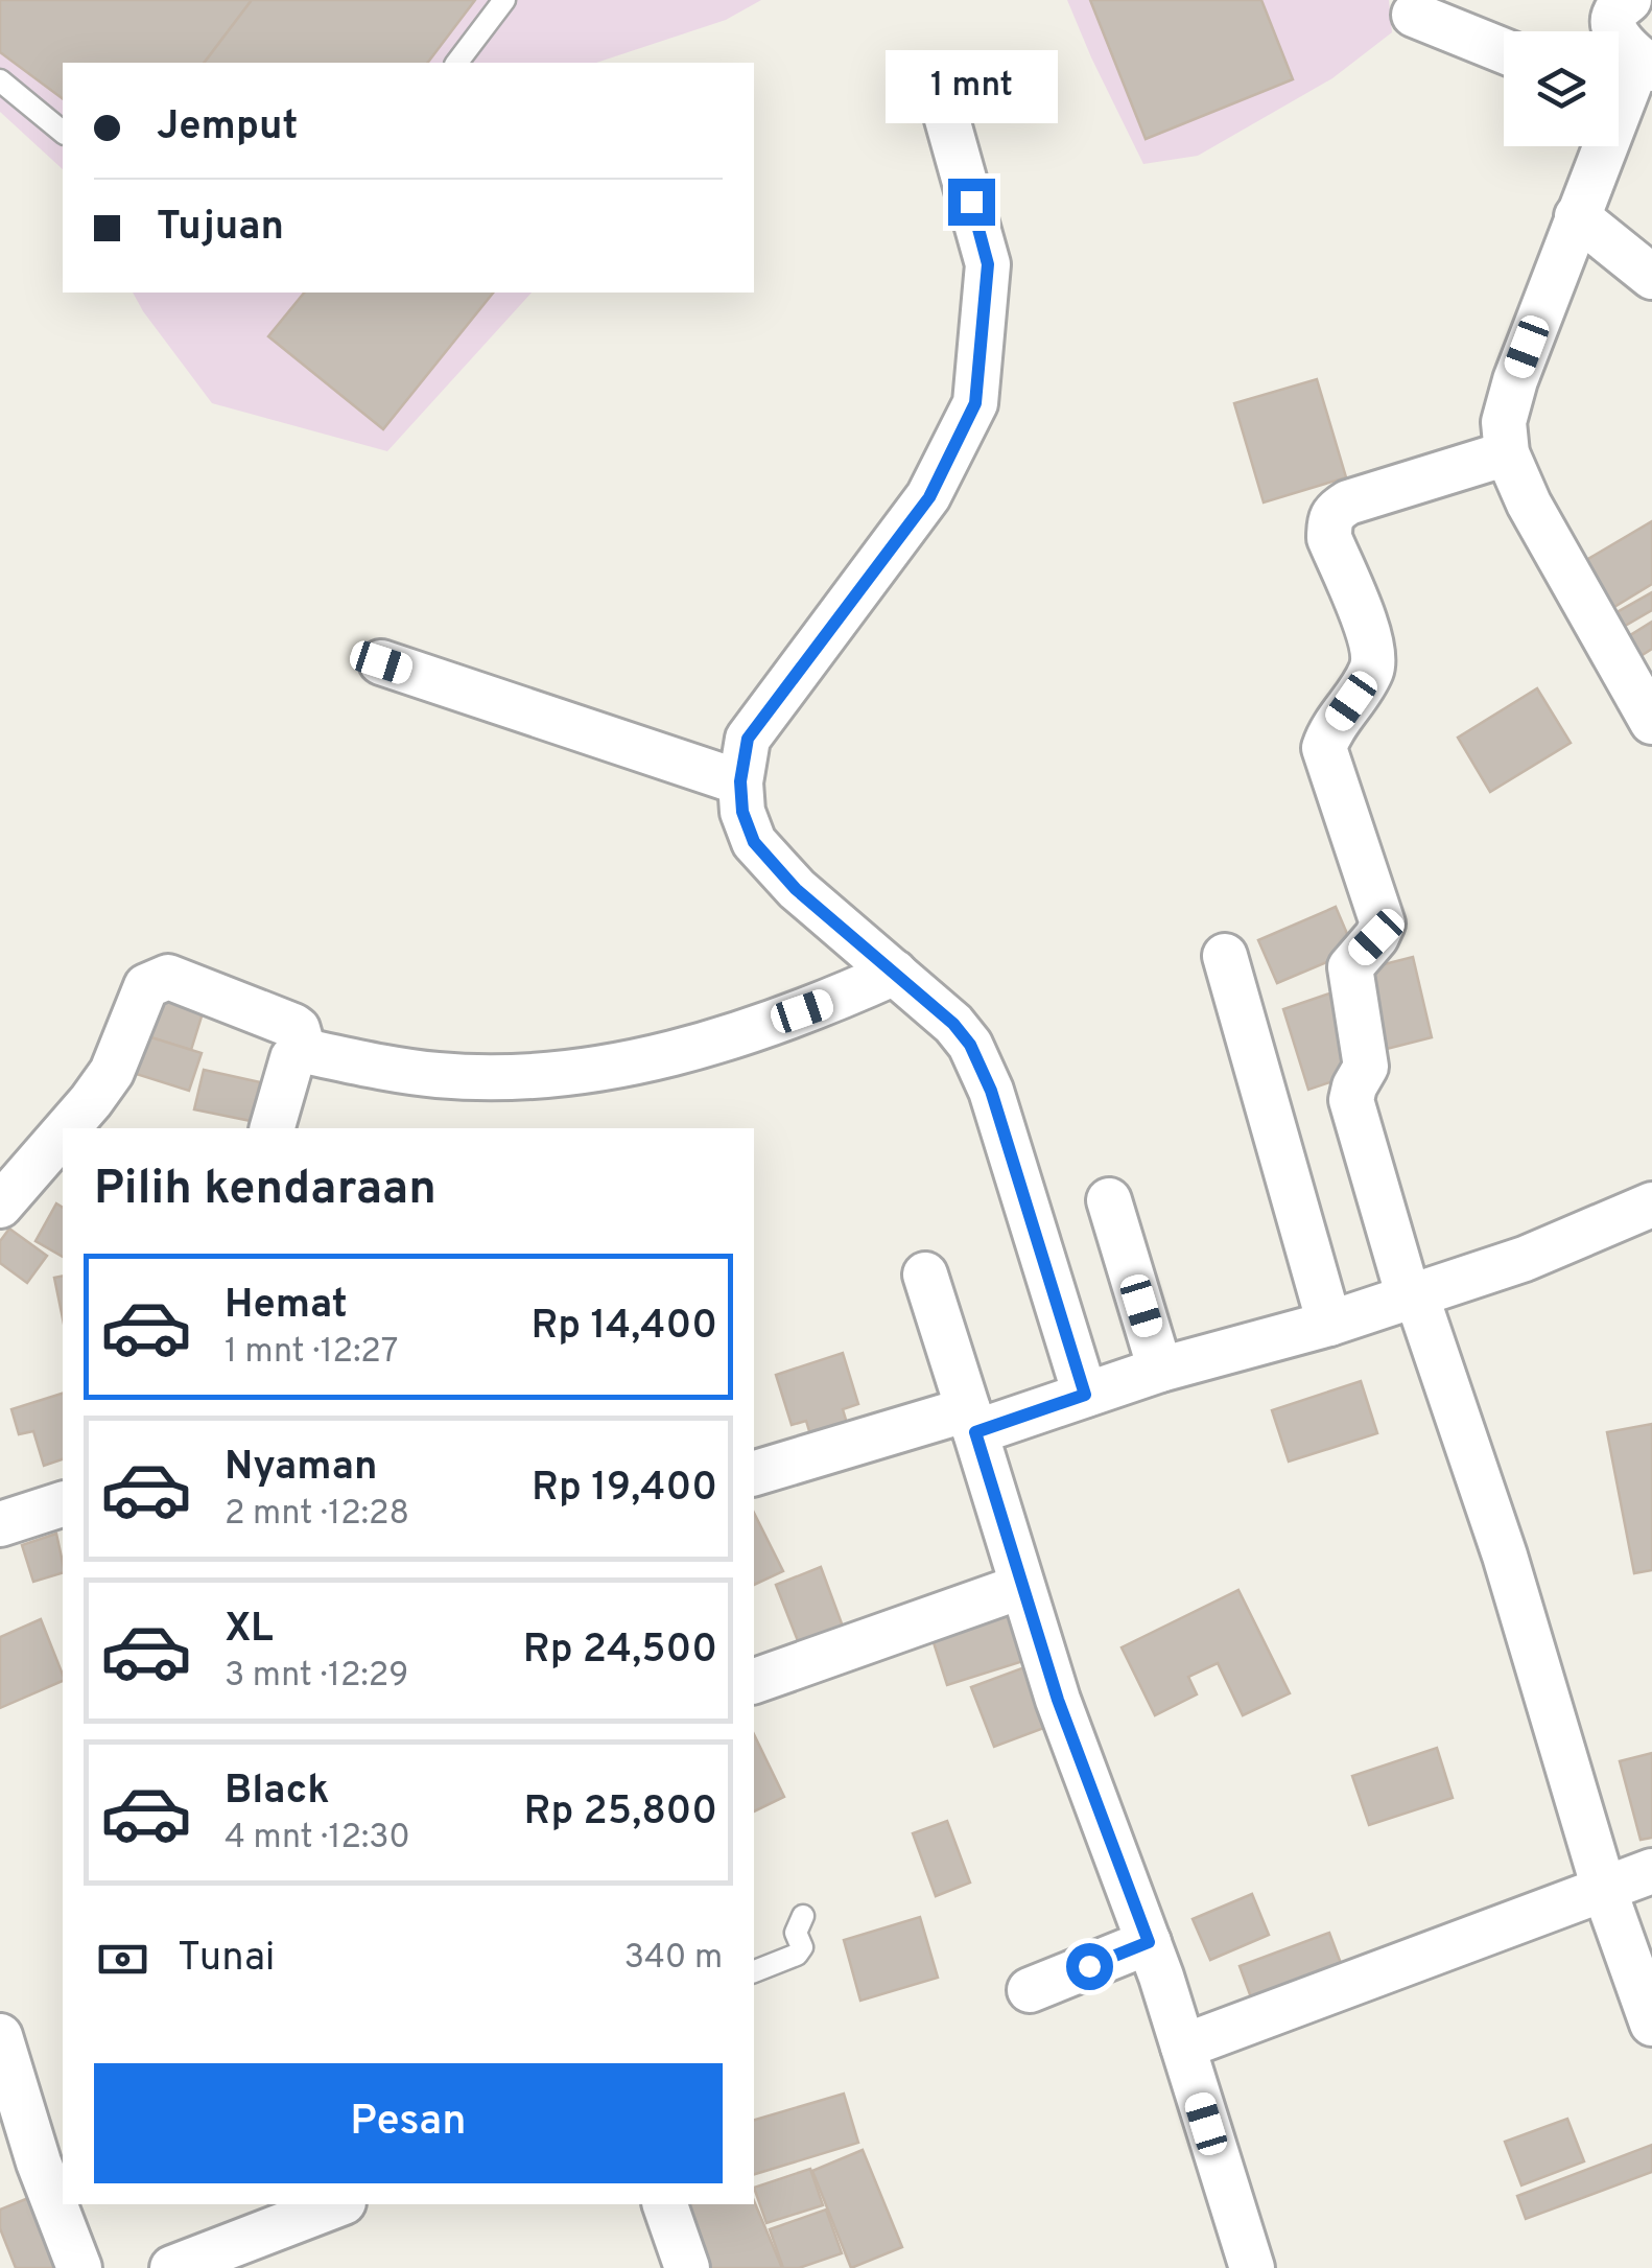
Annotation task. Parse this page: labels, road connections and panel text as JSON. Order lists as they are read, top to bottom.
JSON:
{
  "page": {
    "bubble": "1 mnt",
    "banner": ["Jemput", "Tujuan"],
    "heading": "Pilih kendaraan",
    "list": [
      {
        "name": "Hemat",
        "note": "1 mnt · 12:27",
        "value": "Rp 14,400"
      },
      {
        "name": "Nyaman",
        "note": "2 mnt · 12:28",
        "value": "Rp 19,400"
      },
      {
        "name": "XL",
        "note": "3 mnt · 12:29",
        "value": "Rp 24,500"
      },
      {
        "name": "Black",
        "note": "4 mnt · 12:30",
        "value": "Rp 25,800"
      }
    ],
    "pay": ["Tunai", "340 m"],
    "buttons": "Pesan"
  }
}
